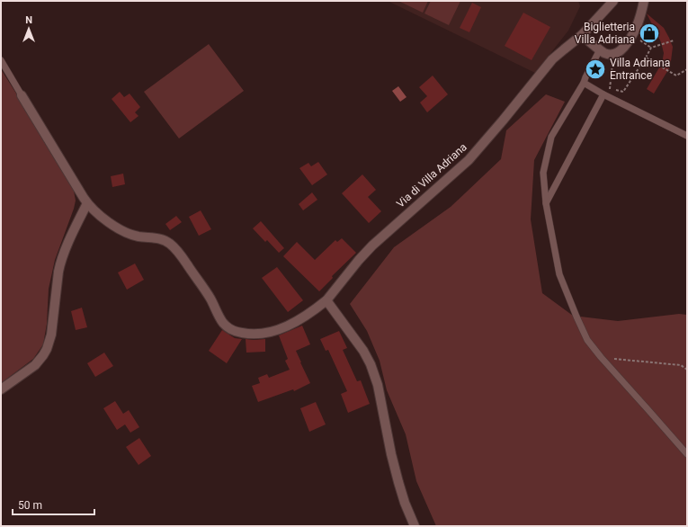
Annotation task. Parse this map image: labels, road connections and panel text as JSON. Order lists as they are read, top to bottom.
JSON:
{
  "streets": {
    "street": ["Via di Villa Adriana"]
  },
  "places": {
    "shop": ["Biglietteria Villa Adriana"],
    "place": ["Villa Adriana Entrance"]
  },
  "scale_bar": "50 m",
  "north": "top"
}
